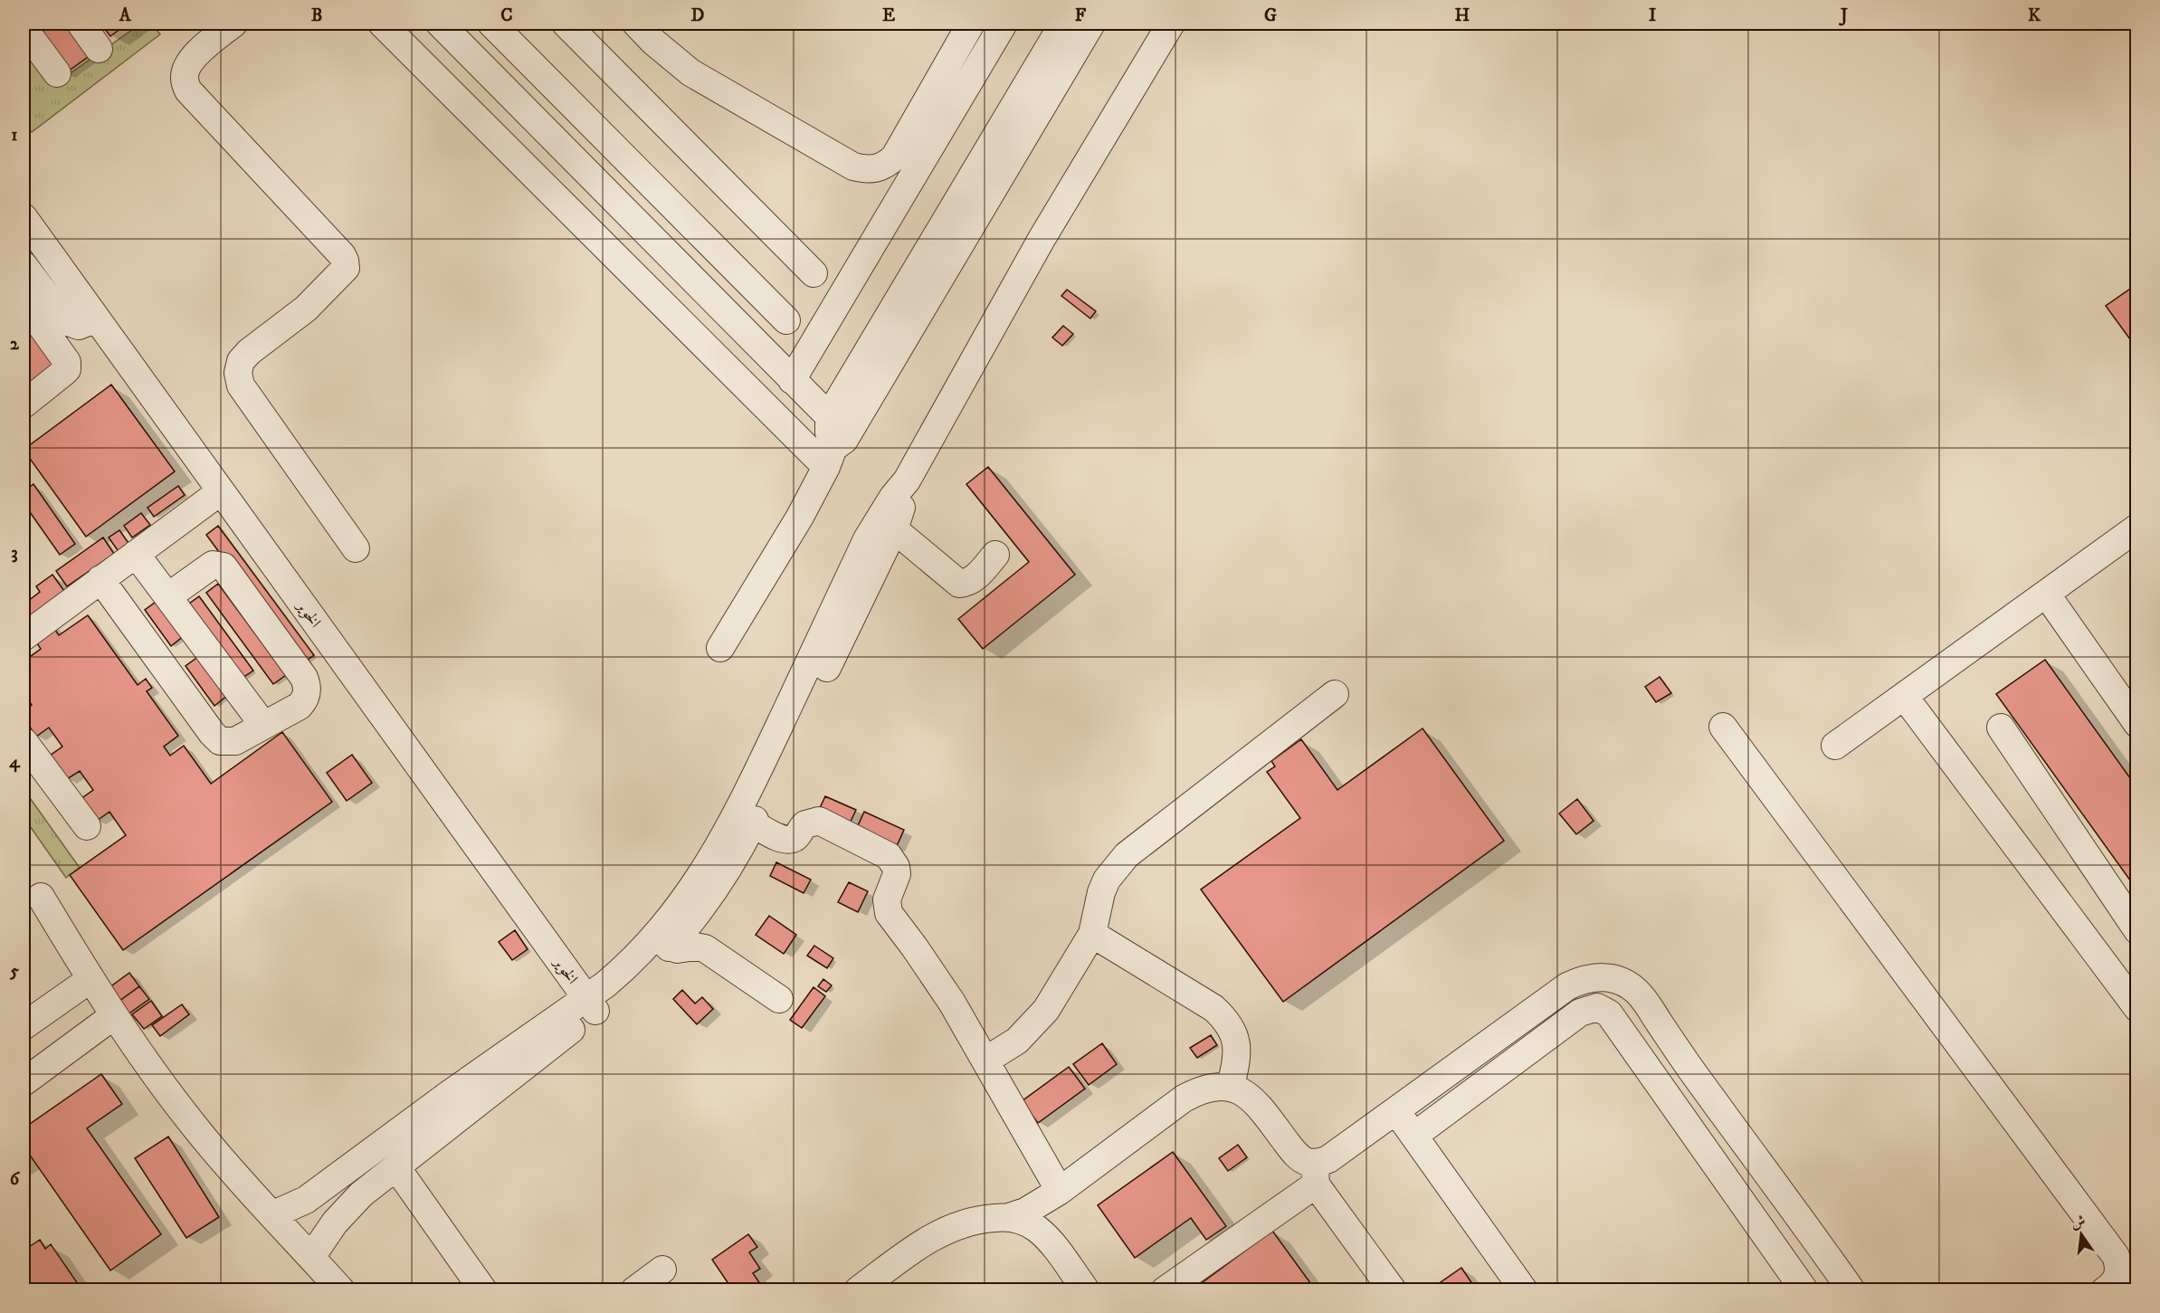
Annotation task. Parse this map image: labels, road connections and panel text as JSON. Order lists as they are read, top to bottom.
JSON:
{
  "streets": {
    "street": ["الخوير"]
  },
  "north": "top",
  "grid": {
    "columns": [
      "A",
      "B",
      "C",
      "D",
      "E",
      "F",
      "G",
      "H",
      "I",
      "J",
      "K"
    ],
    "rows": [
      "1",
      "2",
      "3",
      "4",
      "5",
      "6"
    ]
  }
}
